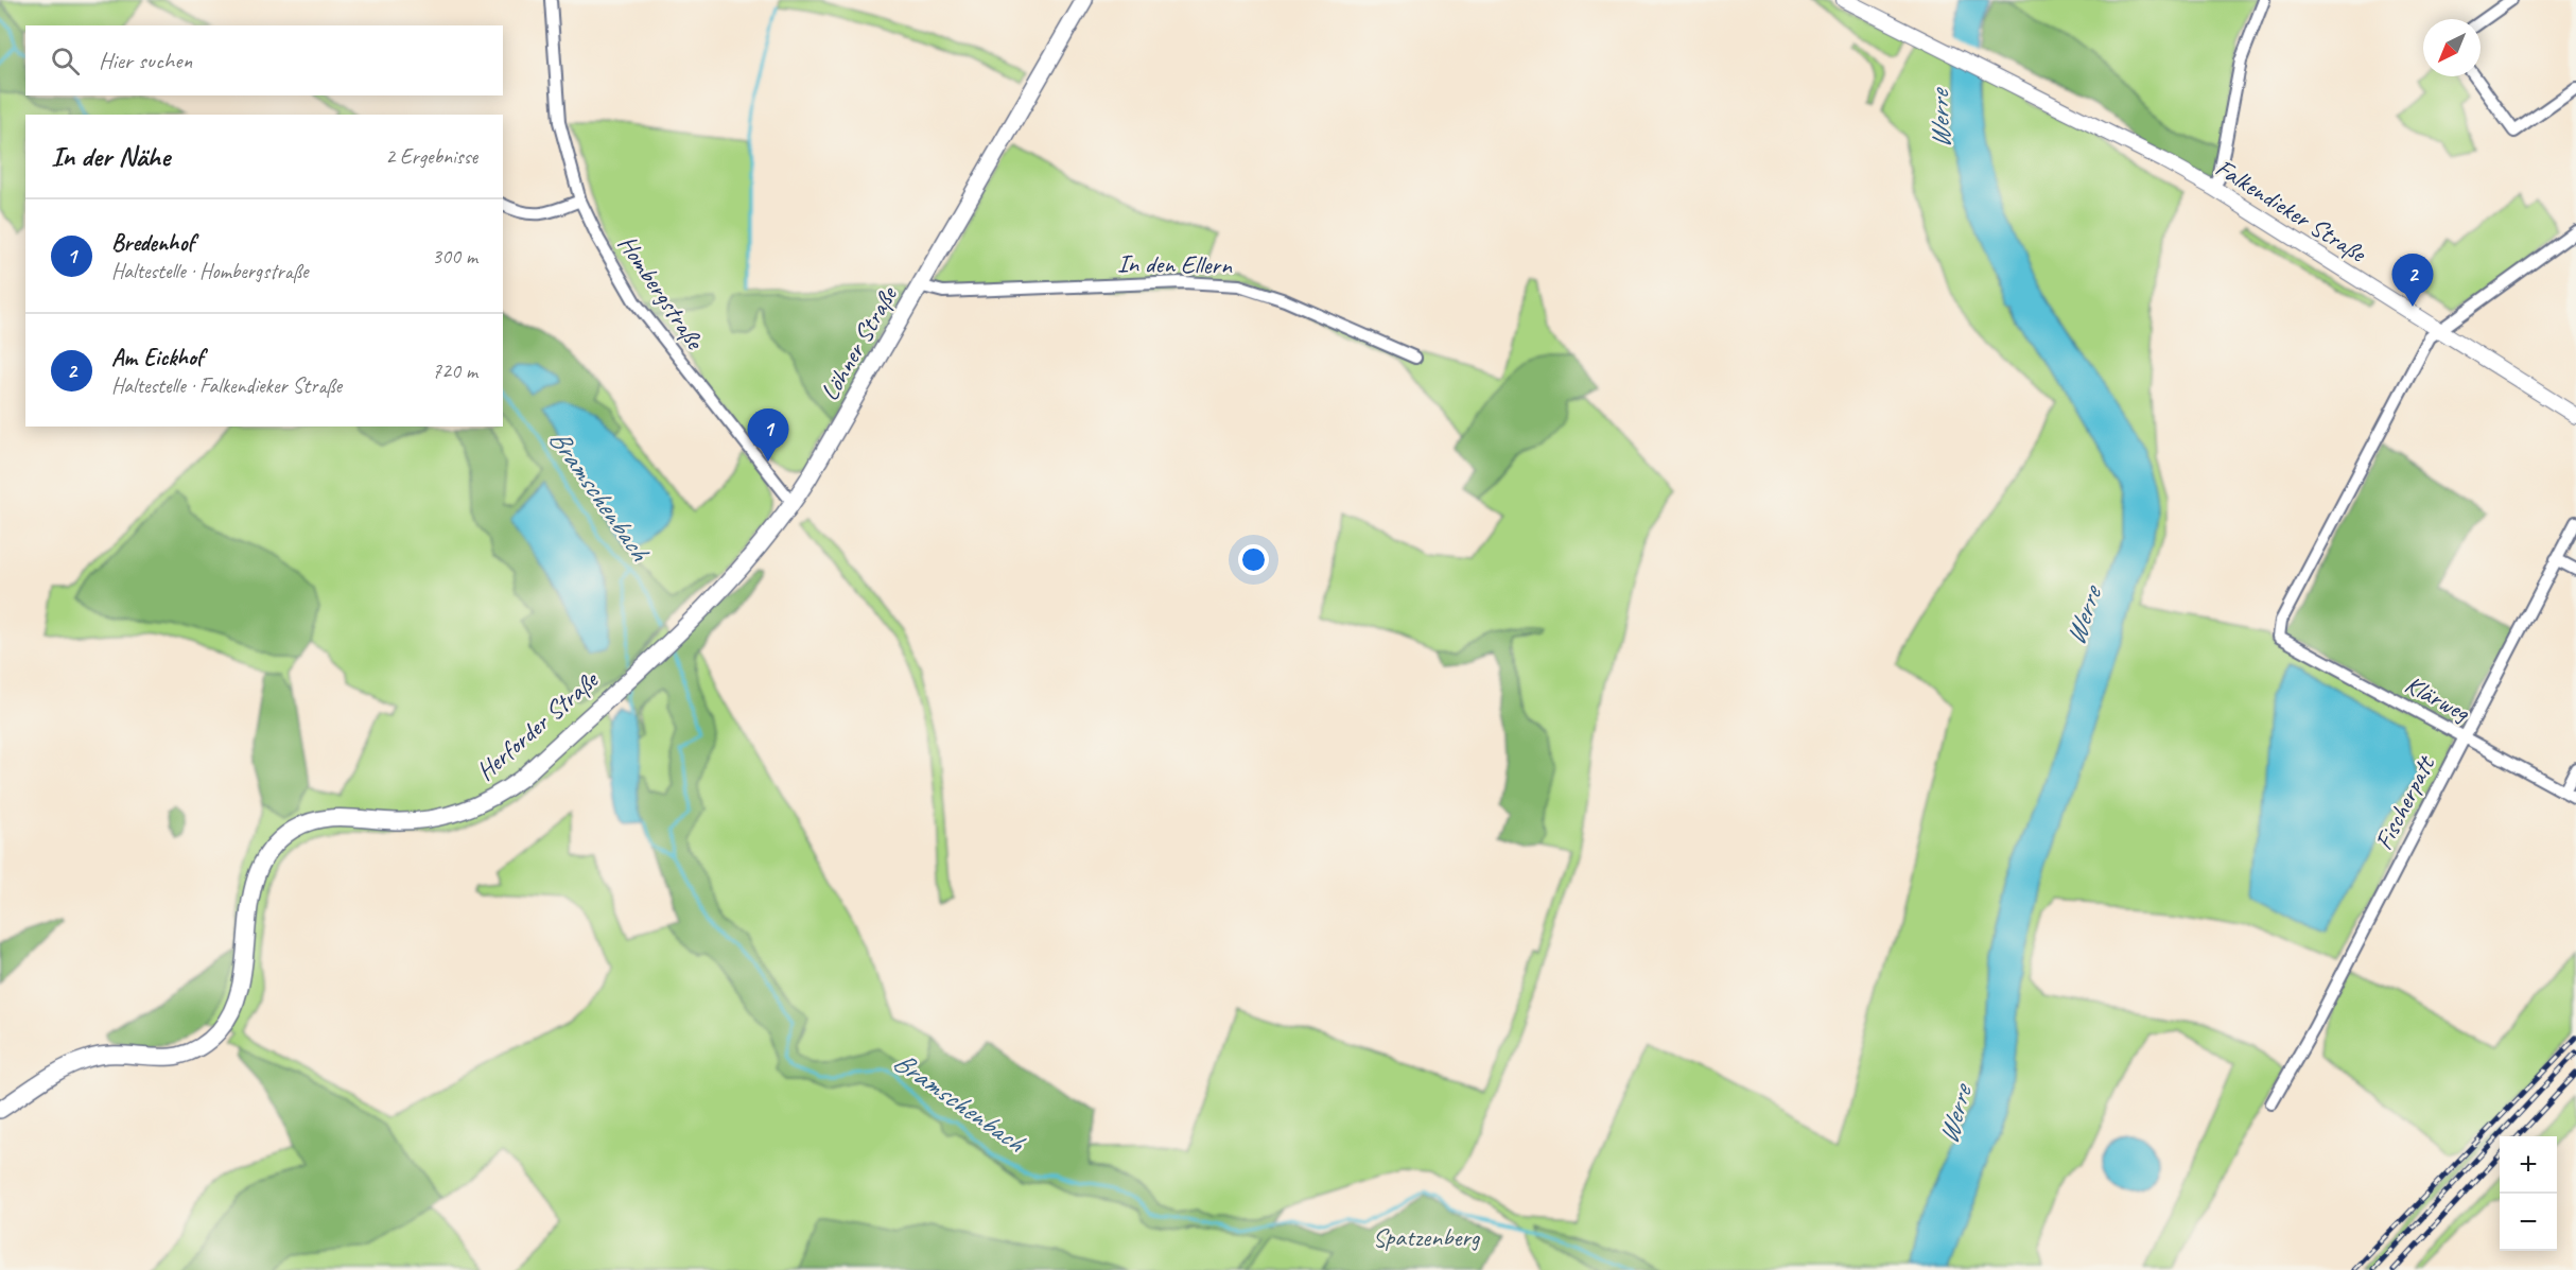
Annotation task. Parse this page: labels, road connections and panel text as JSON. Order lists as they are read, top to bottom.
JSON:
{
  "streets": {
    "main road": ["Löhner Straße", "Herforder Straße"],
    "street": [
      "Falkendieker Straße",
      "In den Ellern",
      "Hombergstraße",
      "Klärweg",
      "Fischerpatt"
    ]
  },
  "crossings": [
    ["Falkendieker Straße", "Klärweg"],
    ["In den Ellern", "Löhner Straße"],
    ["Hombergstraße", "Löhner Straße"],
    ["Löhner Straße", "Herforder Straße"],
    ["Klärweg", "Fischerpatt"]
  ],
  "water": ["Werre", "Bramschenbach"],
  "parks": ["Spatzenberg"],
  "north": "bottom left",
  "page": {
    "search": "Hier suchen",
    "heading": ["In der Nähe", "2 Ergebnisse"],
    "list": [
      {
        "mark": "1",
        "name": "Bredenhof",
        "note": "Haltestelle · Hombergstraße",
        "value": "300 m"
      },
      {
        "mark": "2",
        "name": "Am Eickhof",
        "note": "Haltestelle · Falkendieker Straße",
        "value": "720 m"
      }
    ],
    "pins": ["2", "1"],
    "map_buttons": ["+", "−"]
  }
}
